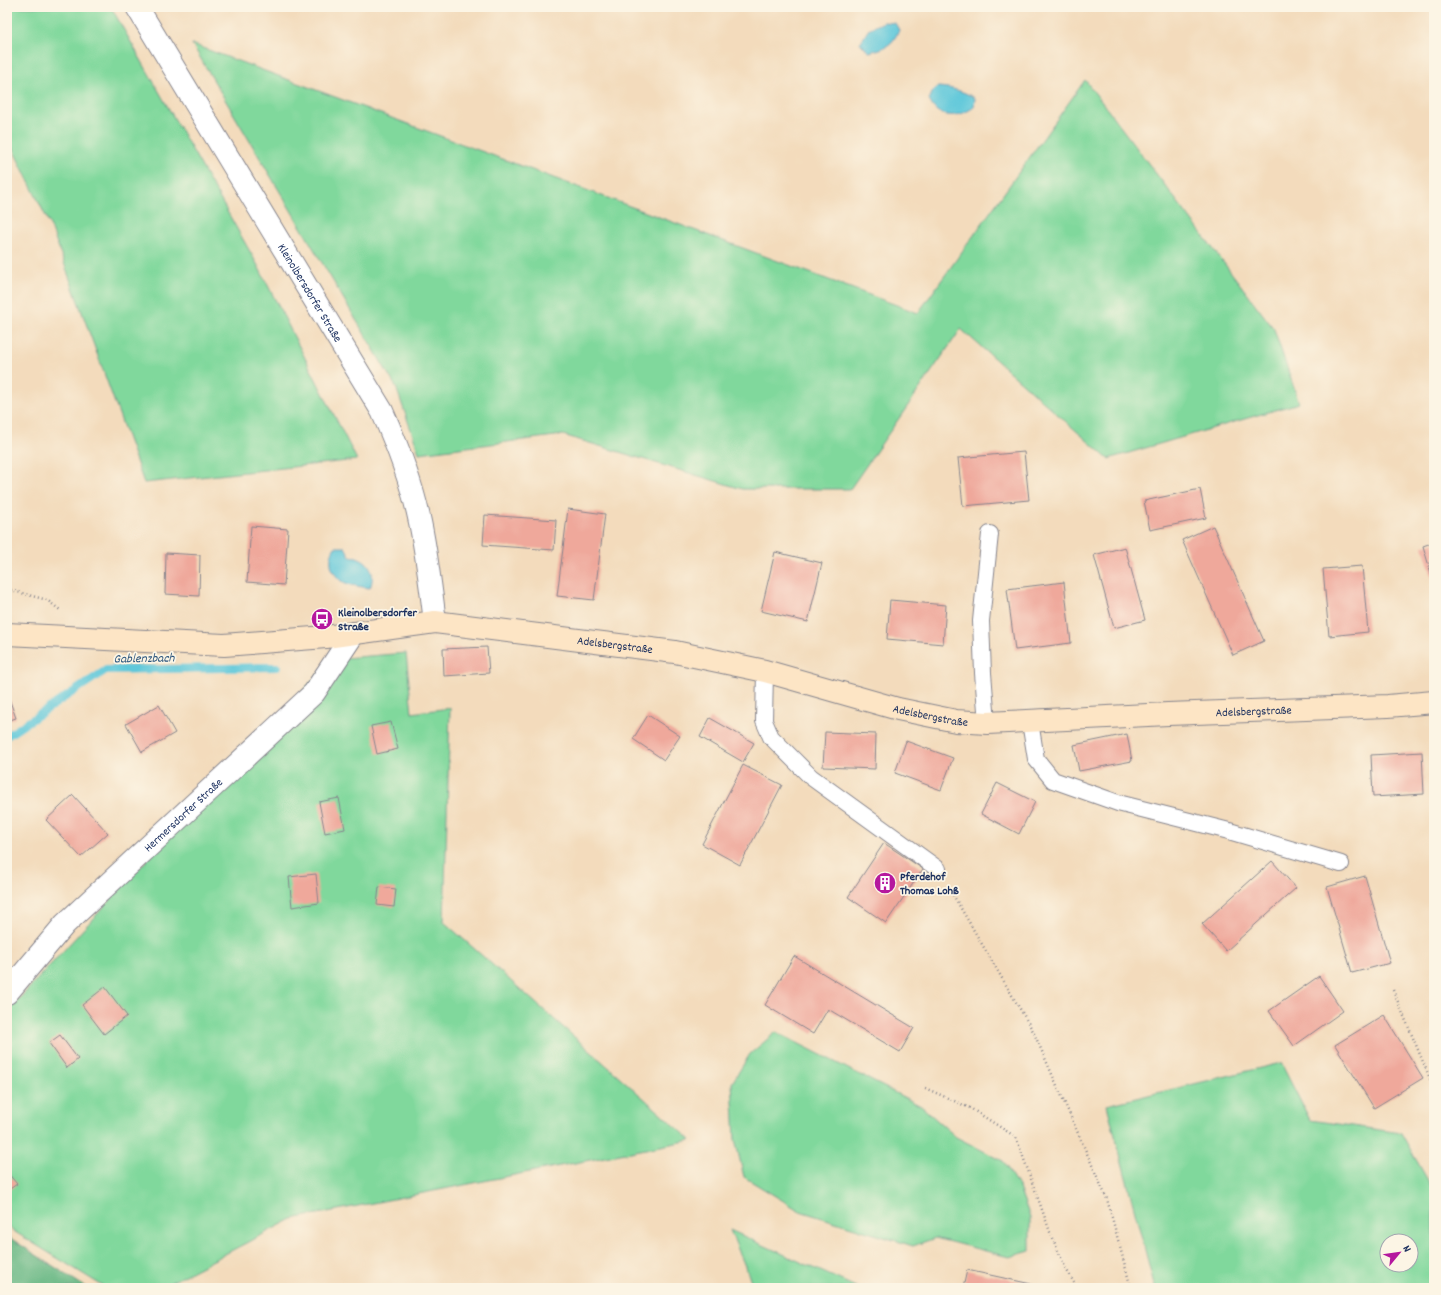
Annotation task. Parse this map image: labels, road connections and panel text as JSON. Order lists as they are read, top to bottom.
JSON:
{
  "streets": {
    "street": ["Kleinolbersdorfer Straße", "Adelsbergstraße", "Hermersdorfer Straße"]
  },
  "crossings": [
    ["Kleinolbersdorfer Straße", "Adelsbergstraße"]
  ],
  "water": ["Gablenzbach"],
  "places": {
    "bus stop": ["Kleinolbersdorfer Straße"],
    "building": ["Pferdehof Thomas Lohß"]
  },
  "north": "top right"
}
